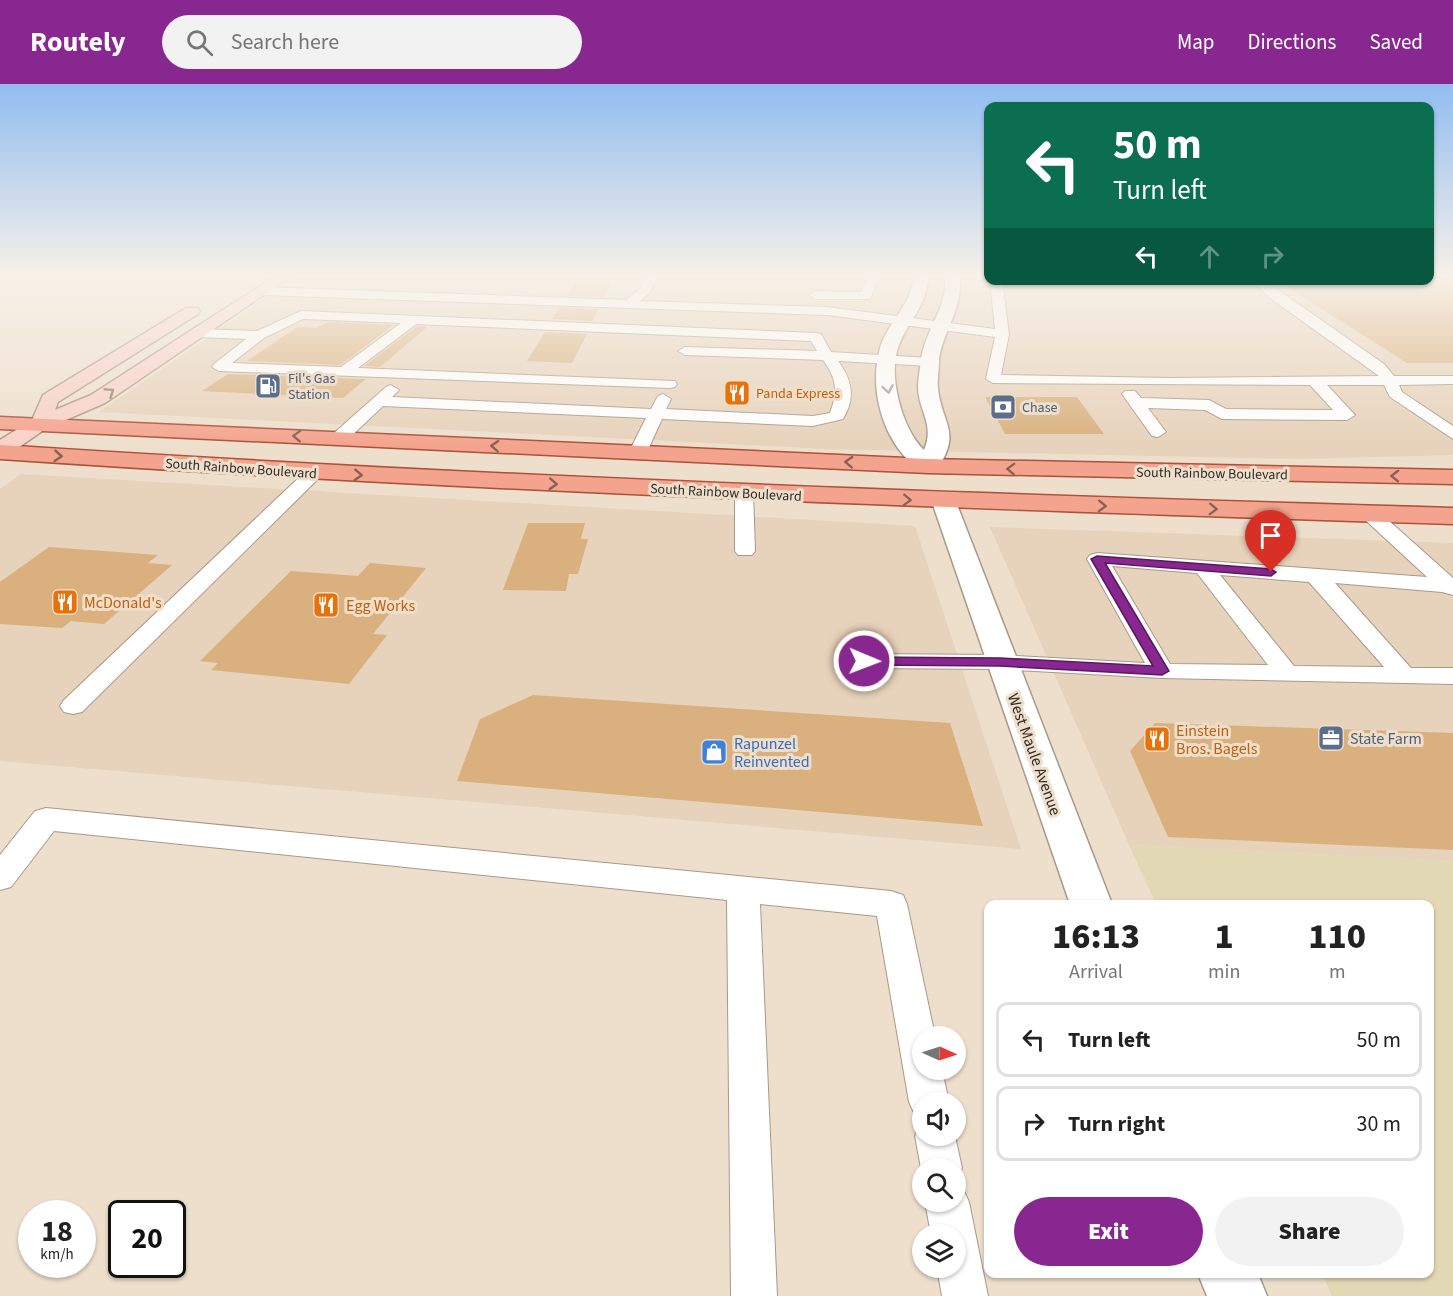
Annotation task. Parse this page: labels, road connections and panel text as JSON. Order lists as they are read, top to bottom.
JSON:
{
  "streets": {
    "main road": ["South Rainbow Boulevard"],
    "street": ["West Maule Avenue"]
  },
  "crossings": [
    ["South Rainbow Boulevard", "West Maule Avenue"]
  ],
  "places": {
    "fuel station": ["Fil's Gas Station"],
    "restaurant": [
      "Panda Express",
      "McDonald's",
      "Egg Works",
      "Einstein Bros. Bagels"
    ],
    "bank": ["Chase"],
    "office": ["State Farm"],
    "shop": ["Rapunzel Reinvented"]
  },
  "north": "right",
  "page": {
    "header": "Routely",
    "search": "Search here",
    "nav": ["Map", "Directions", "Saved"],
    "turn": ["50 m", "Turn left"],
    "eta": [
      "16:13",
      "Arrival",
      "1",
      "min",
      "110",
      "m"
    ],
    "list": [
      {
        "name": "Turn left",
        "value": "50 m"
      },
      {
        "name": "Turn right",
        "value": "30 m"
      }
    ],
    "buttons": ["Exit", "Share"],
    "speed": "18 km/h",
    "limit": "20"
  }
}
